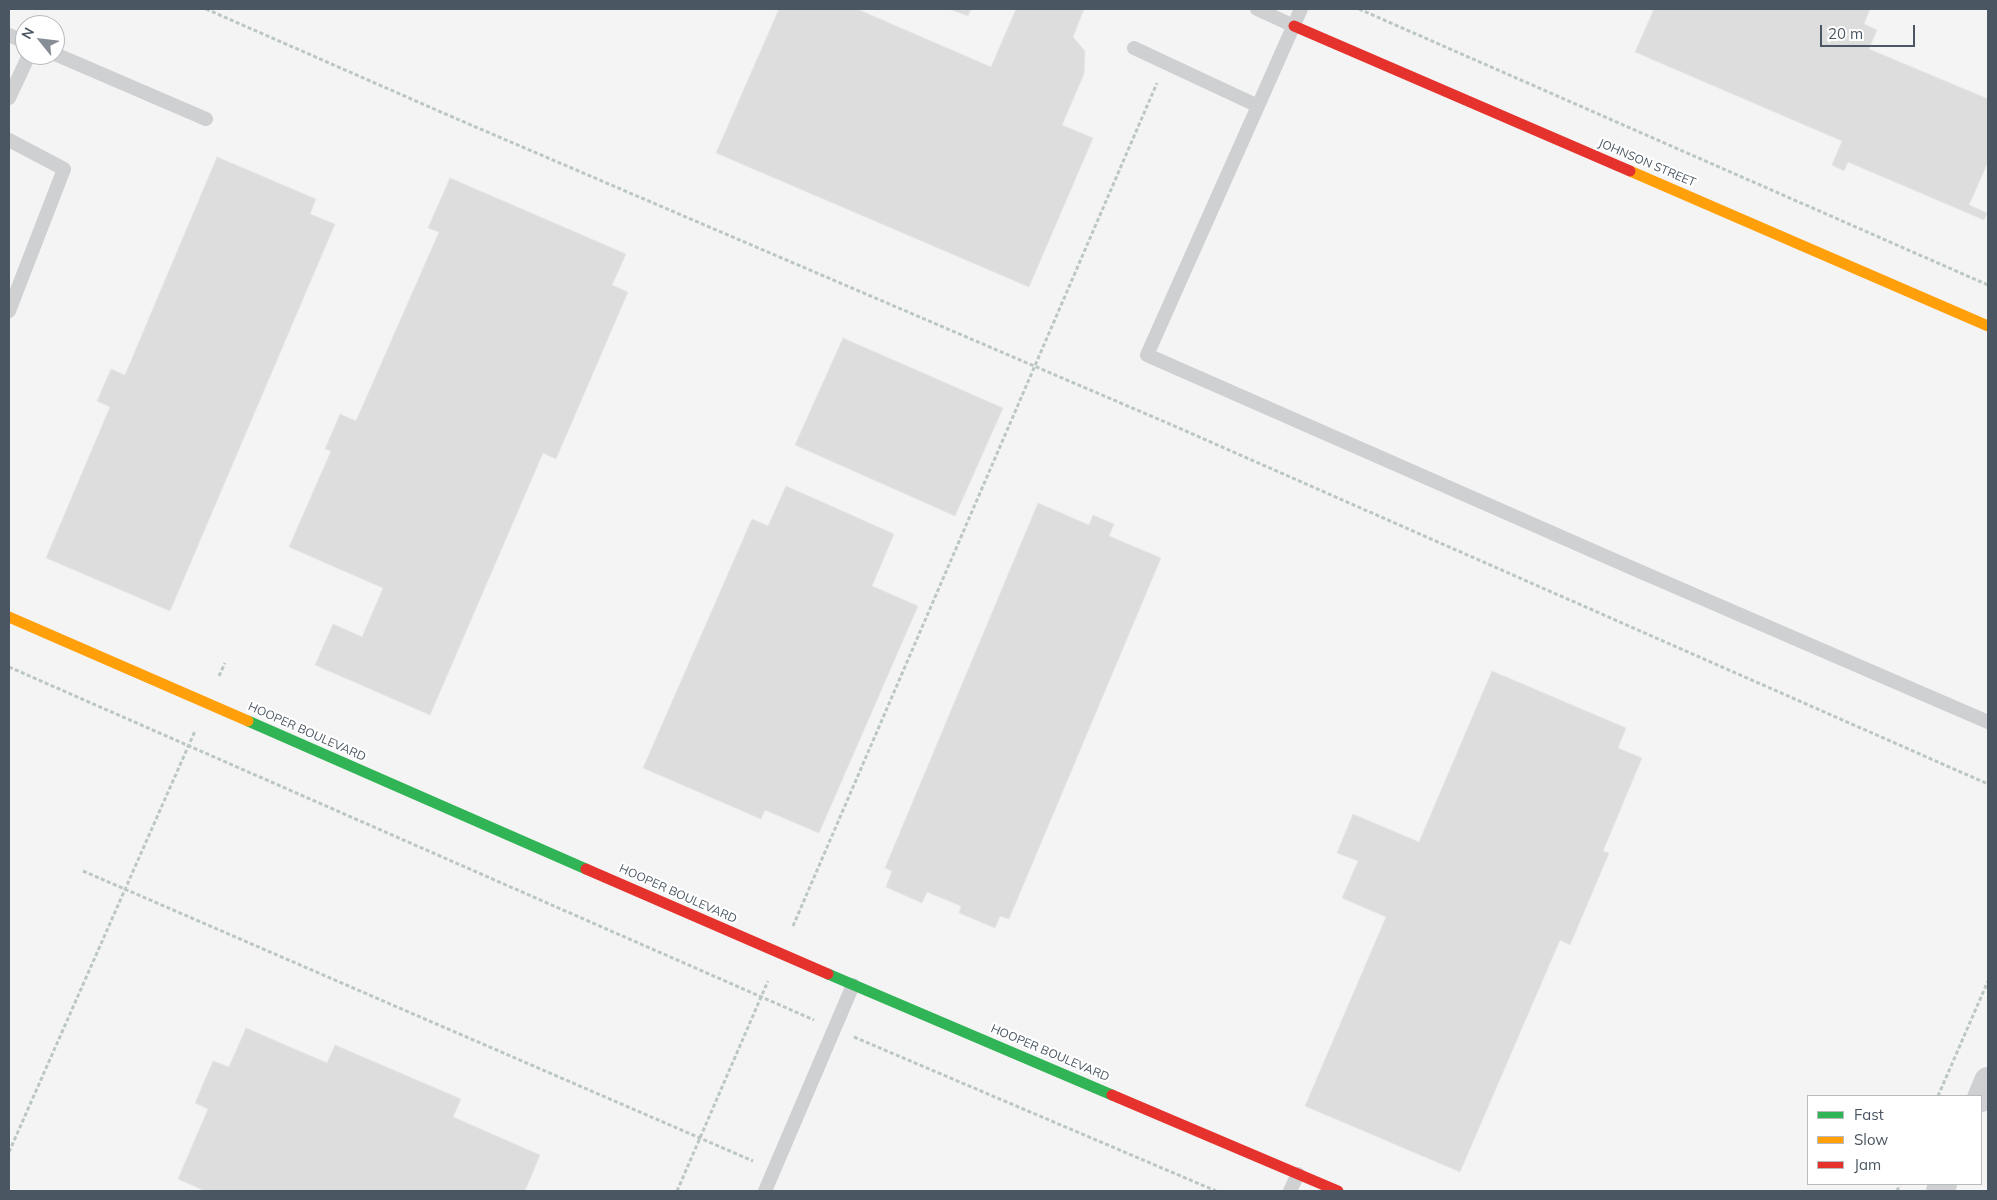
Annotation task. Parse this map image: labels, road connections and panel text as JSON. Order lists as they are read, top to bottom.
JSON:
{
  "streets": {
    "street": ["JOHNSON STREET", "HOOPER BOULEVARD"]
  },
  "legend": ["Fast", "Slow", "Jam"],
  "scale_bar": "20 m",
  "north": "top left"
}
